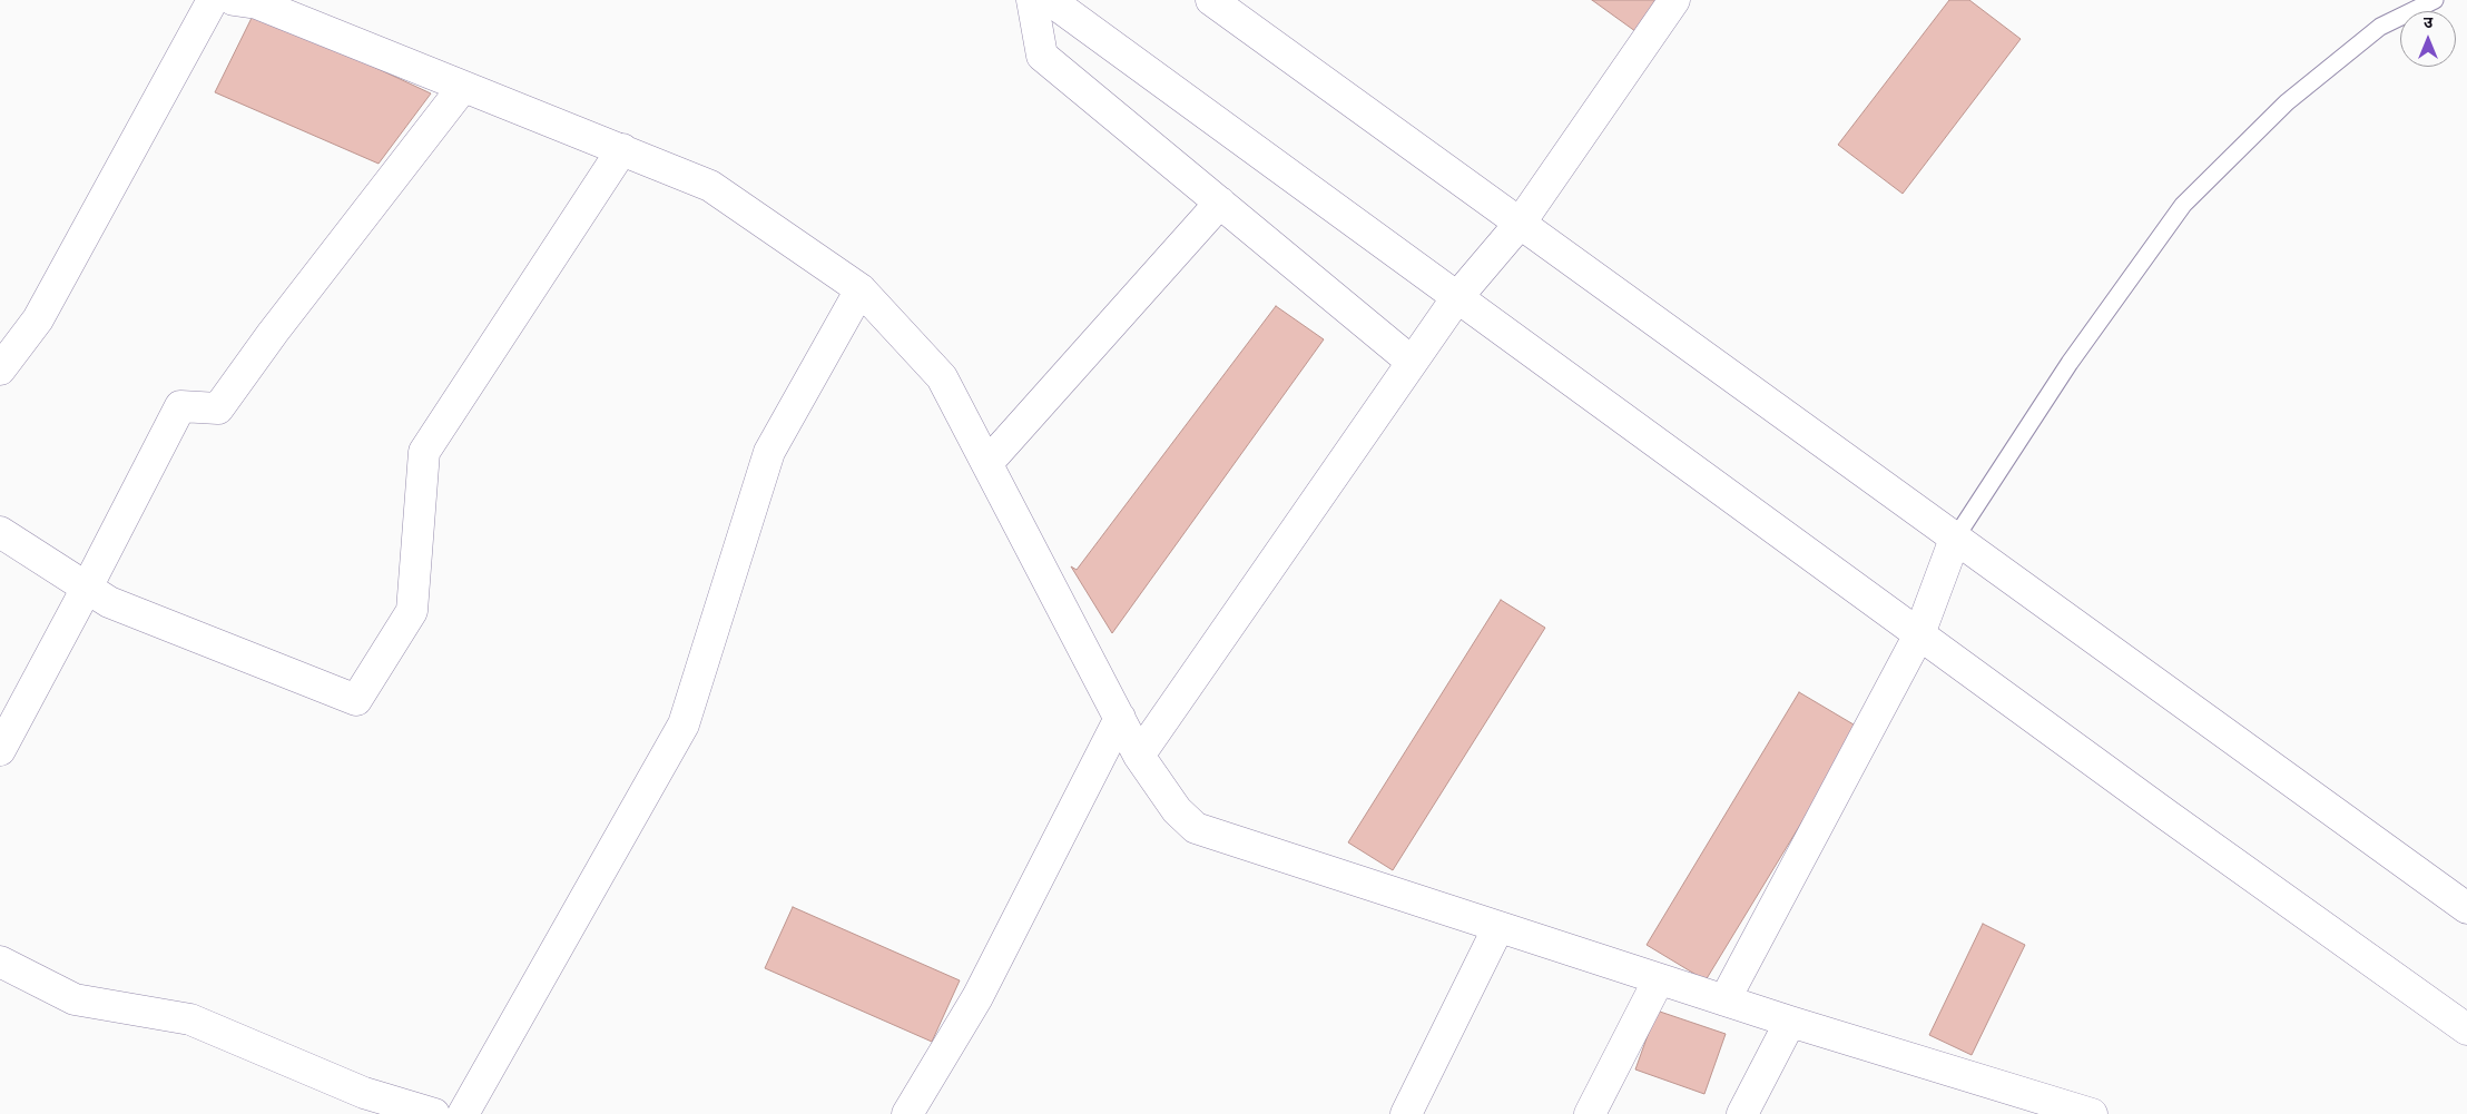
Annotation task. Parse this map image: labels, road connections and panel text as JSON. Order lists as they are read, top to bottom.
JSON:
{
  "north": "top"
}
